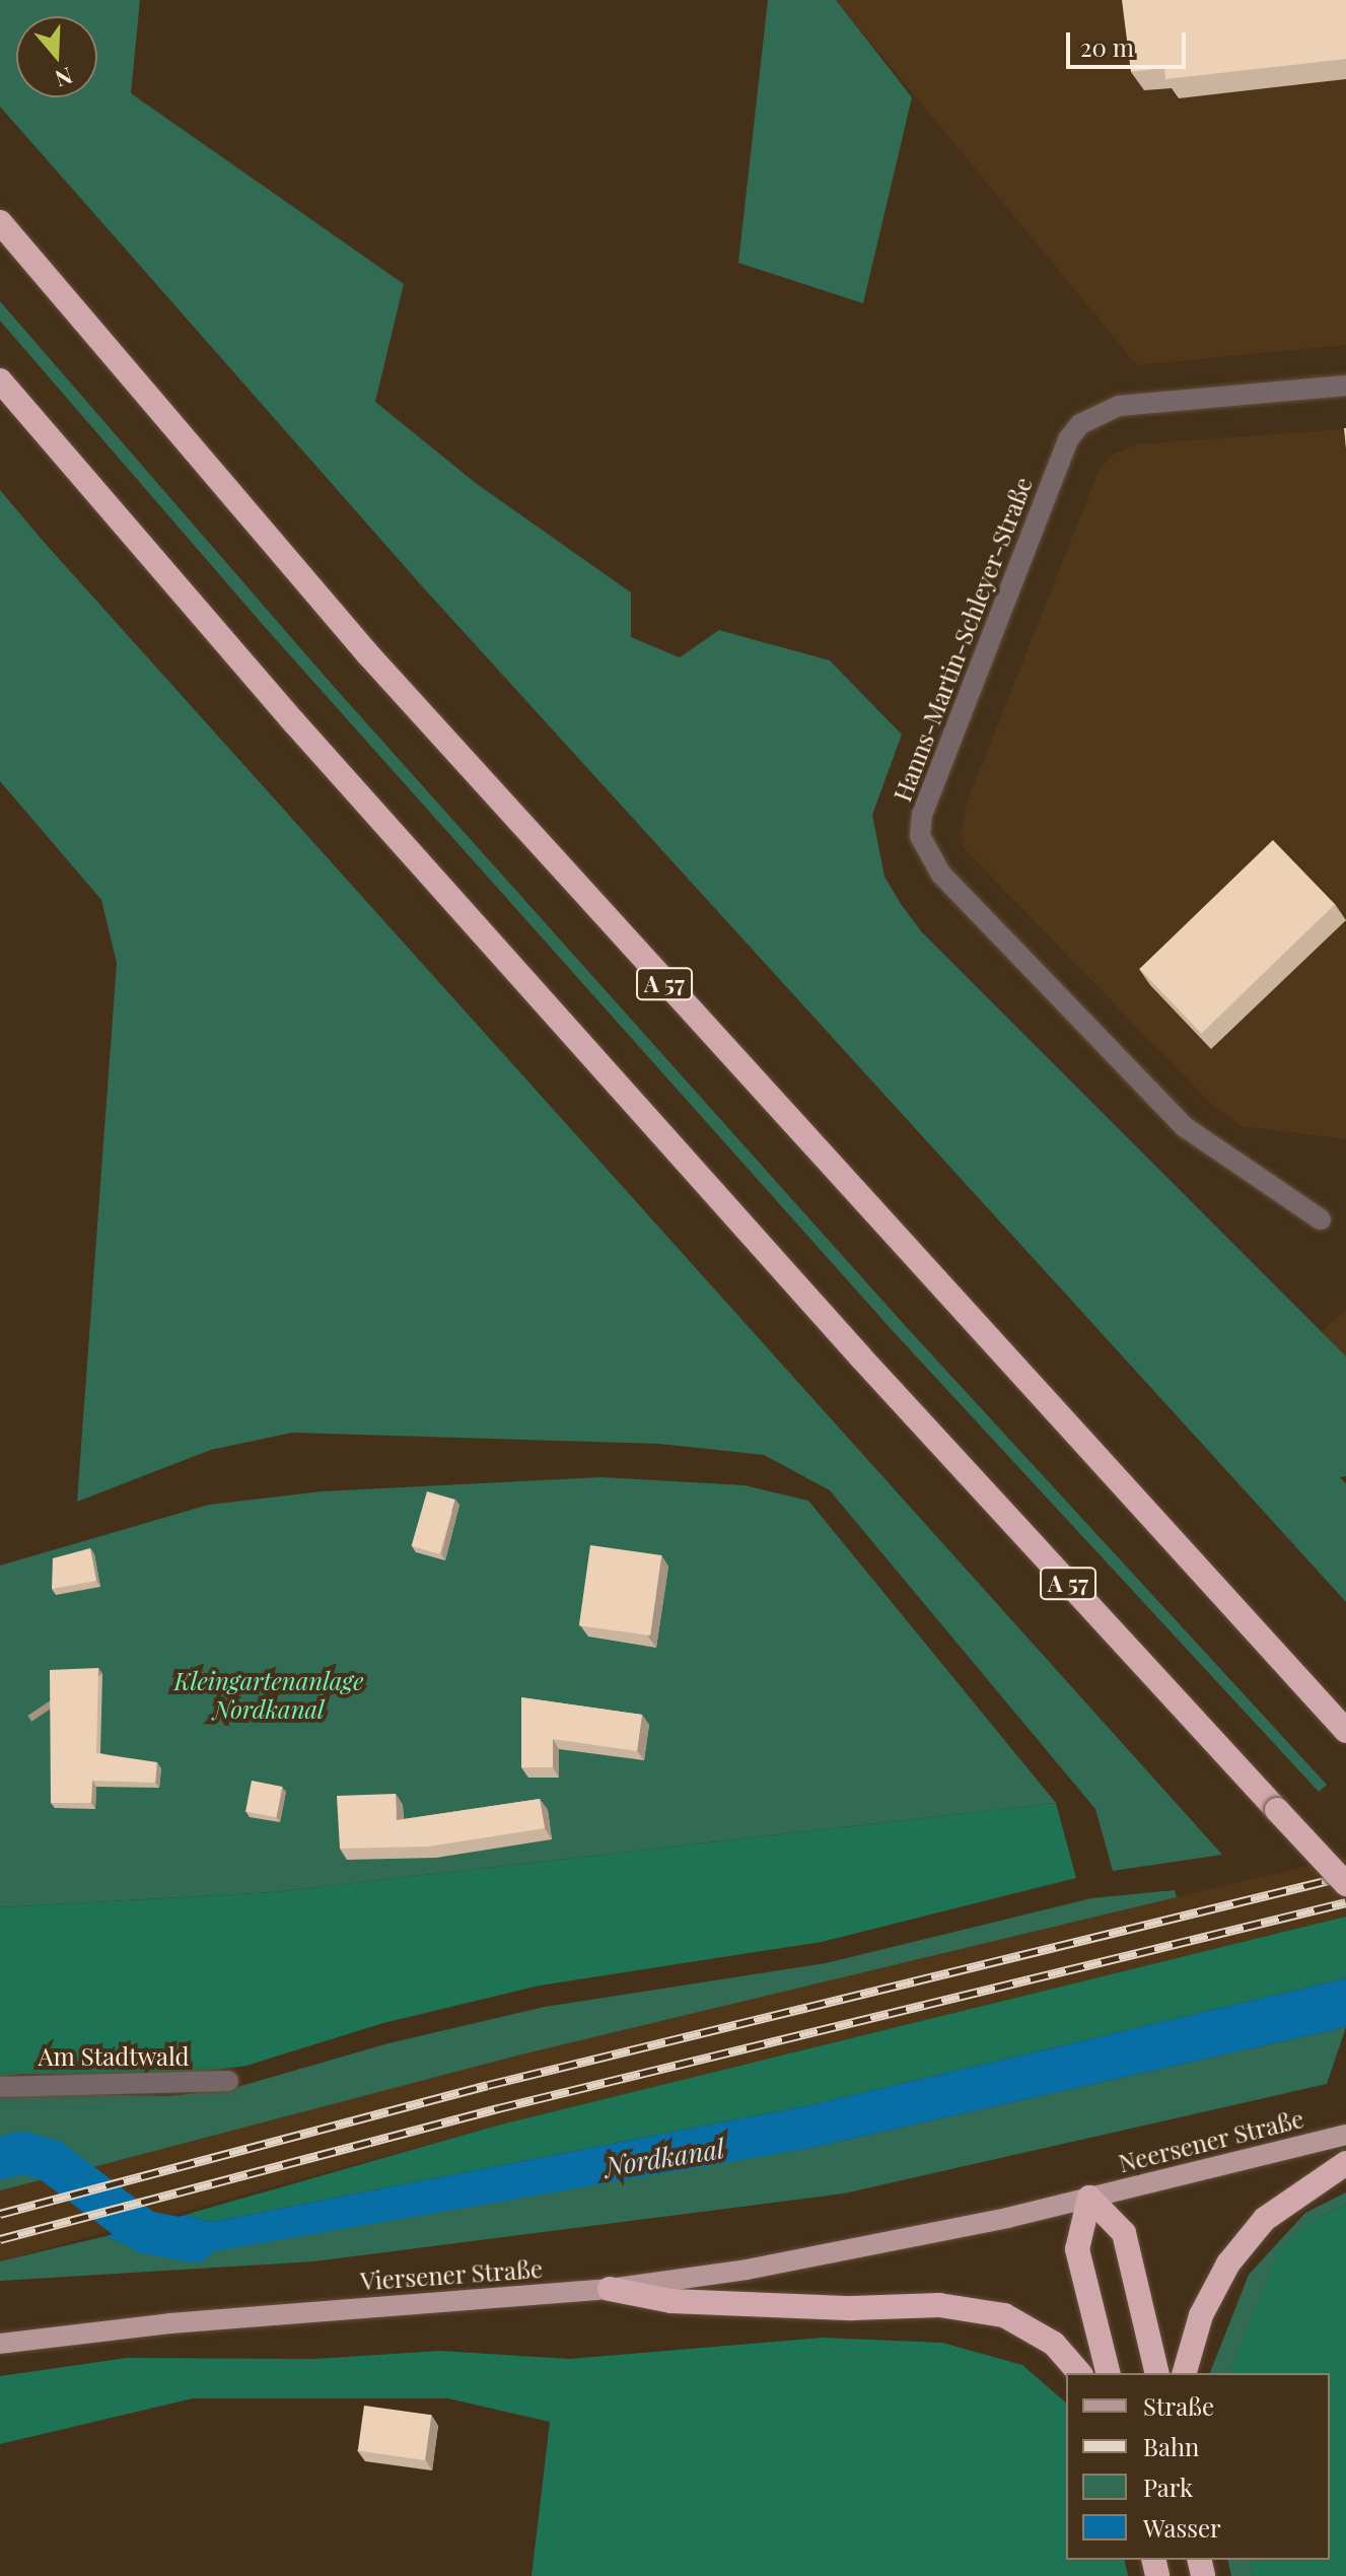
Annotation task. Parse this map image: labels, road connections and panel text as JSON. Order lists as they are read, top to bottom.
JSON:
{
  "streets": {
    "highway": ["A 57"],
    "main road": ["Neersener Straße", "Viersener Straße"],
    "street": ["Hanns-Martin-Schleyer-Straße", "Am Stadtwald"]
  },
  "crossings": [
    ["Neersener Straße", "Viersener Straße"]
  ],
  "water": ["Nordkanal"],
  "parks": ["Kleingartenanlage Nordkanal"],
  "legend": [
    "Straße",
    "Bahn",
    "Park",
    "Wasser"
  ],
  "scale_bar": "20 m",
  "north": "bottom"
}
